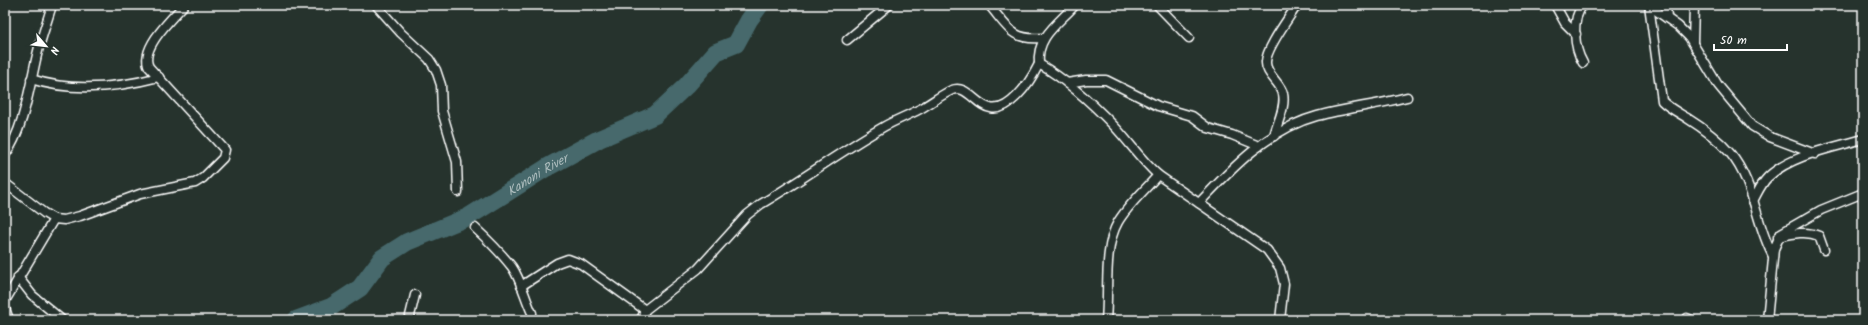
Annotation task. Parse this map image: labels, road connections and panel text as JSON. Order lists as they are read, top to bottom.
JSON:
{
  "water": ["Kanoni River"],
  "scale_bar": "50 m",
  "north": "bottom right"
}
